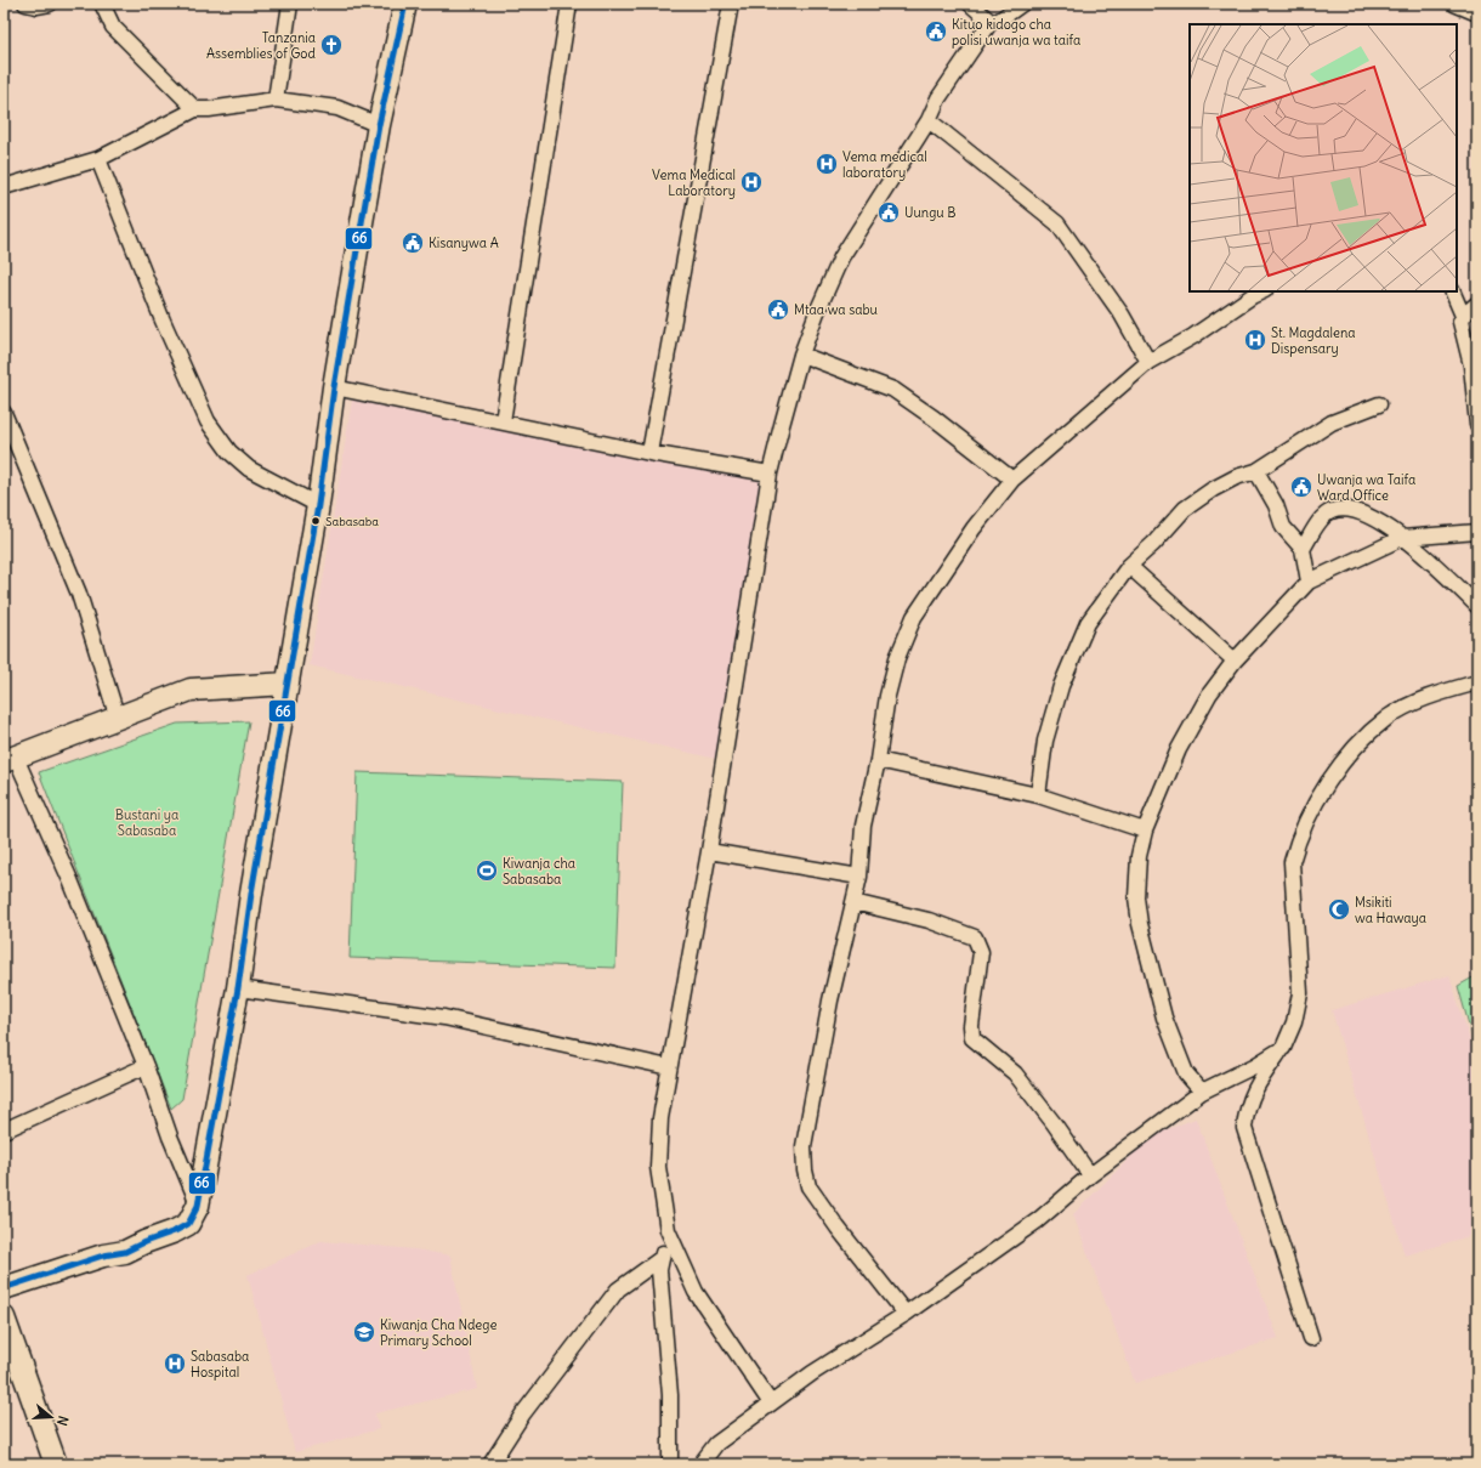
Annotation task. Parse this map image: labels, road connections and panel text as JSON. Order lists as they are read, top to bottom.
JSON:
{
  "parks": ["Bustani ya Sabasaba"],
  "places": {
    "public building": [
      "Kituo kidogo cha polisi uwanja wa taifa",
      "Uungu B",
      "Kisanywa A",
      "Mtaa wa sabu",
      "Uwanja wa Taifa Ward Office"
    ],
    "church": ["Tanzania Assemblies of God"],
    "hospital": [
      "Vema medical laboratory",
      "Vema Medical Laboratory",
      "St. Magdalena Dispensary",
      "Sabasaba Hospital"
    ],
    "other": ["Sabasaba"],
    "sports": ["Kiwanja cha Sabasaba"],
    "mosque": ["Msikiti wa Hawaya"],
    "school or university": ["Kiwanja Cha Ndege Primary School"]
  },
  "lines": ["transit line 66"],
  "north": "right"
}
